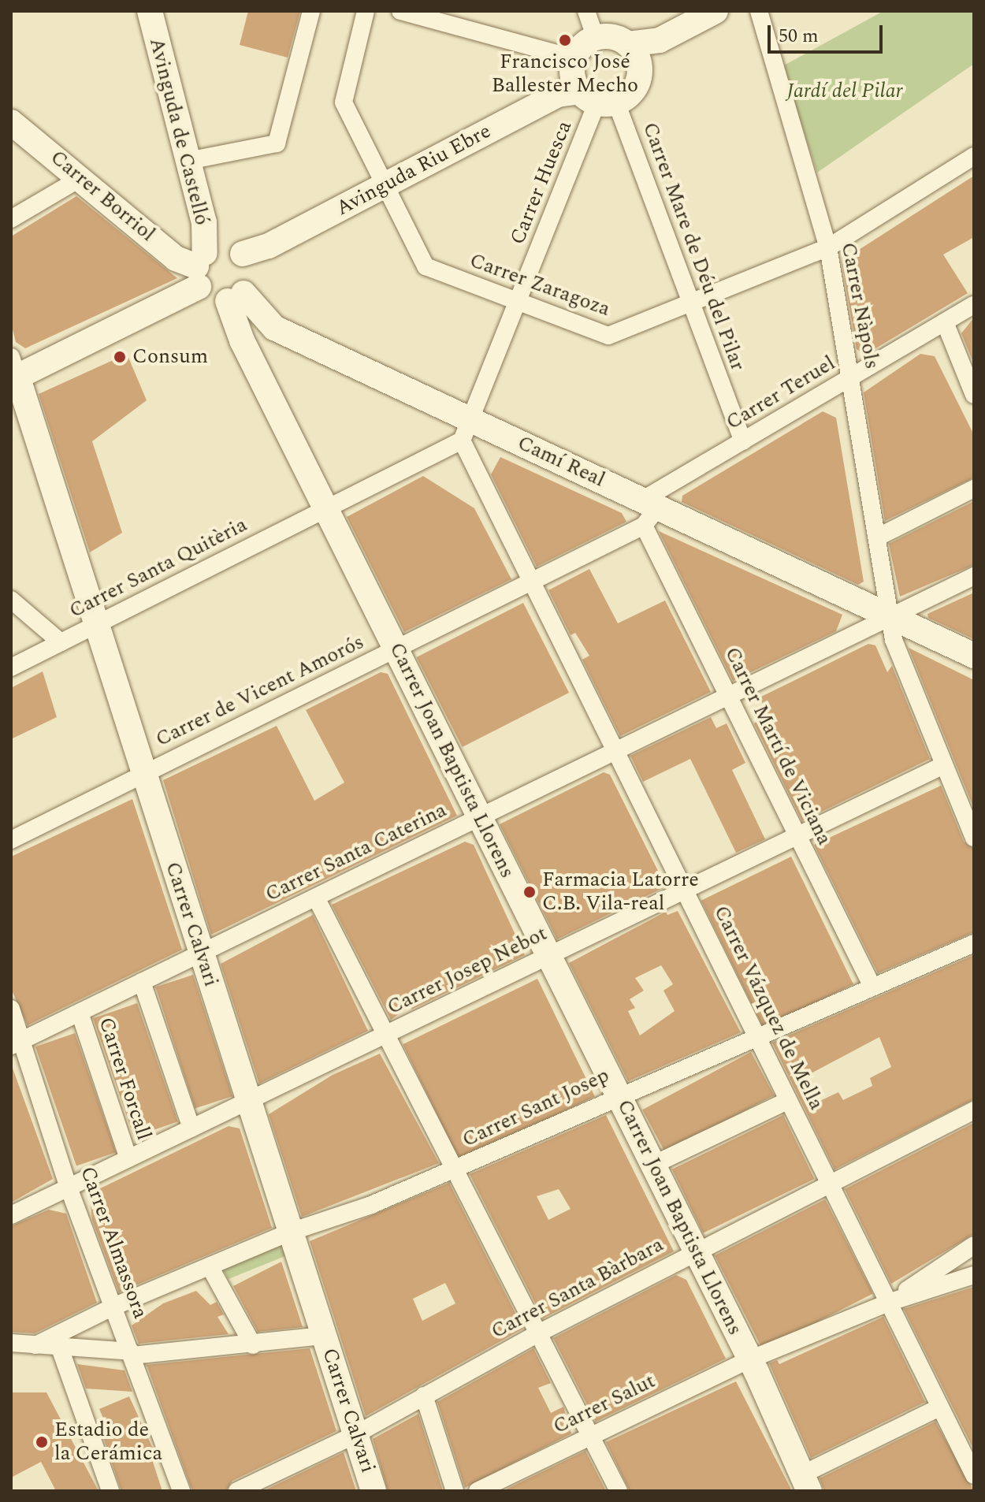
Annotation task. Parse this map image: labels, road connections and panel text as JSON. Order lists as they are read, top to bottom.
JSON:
{
  "streets": {
    "street": [
      "Avinguda de Castelló",
      "Avinguda Riu Ebre",
      "Carrer Huesca",
      "Carrer Borriol",
      "Carrer Mare de Déu del Pilar",
      "Carrer Zaragoza",
      "Carrer Nàpols",
      "Carrer Teruel",
      "Camí Real",
      "Carrer Santa Quitèria",
      "Carrer de Vicent Amorós",
      "Carrer Martí de Viciana",
      "Carrer Joan Baptista Llorens",
      "Carrer Santa Caterina",
      "Carrer Calvari",
      "Carrer Josep Nebot",
      "Carrer Vázquez de Mella",
      "Carrer Forcall",
      "Carrer Sant Josep",
      "Carrer Almassora",
      "Carrer Santa Bàrbara",
      "Carrer Salut"
    ]
  },
  "crossings": [
    ["Avinguda de Castelló", "Avinguda Riu Ebre"],
    ["Avinguda de Castelló", "Carrer Borriol"],
    ["Avinguda Riu Ebre", "Carrer Huesca"],
    ["Avinguda Riu Ebre", "Carrer Borriol"],
    ["Avinguda Riu Ebre", "Carrer Mare de Déu del Pilar"],
    ["Avinguda Riu Ebre", "Carrer Zaragoza"],
    ["Carrer Huesca", "Carrer Mare de Déu del Pilar"],
    ["Carrer Huesca", "Carrer Zaragoza"],
    ["Carrer Huesca", "Camí Real"],
    ["Carrer Huesca", "Carrer Santa Quitèria"],
    ["Carrer Huesca", "Carrer Vázquez de Mella"],
    ["Carrer Borriol", "Camí Real"],
    ["Carrer Borriol", "Carrer Joan Baptista Llorens"],
    ["Carrer Mare de Déu del Pilar", "Carrer Zaragoza"],
    ["Carrer Mare de Déu del Pilar", "Carrer Teruel"],
    ["Carrer Zaragoza", "Carrer Nàpols"],
    ["Carrer Nàpols", "Carrer Teruel"],
    ["Carrer Nàpols", "Camí Real"],
    ["Carrer Nàpols", "Carrer Santa Caterina"],
    ["Carrer Nàpols", "Carrer Josep Nebot"],
    ["Carrer Teruel", "Camí Real"],
    ["Carrer Teruel", "Carrer de Vicent Amorós"],
    ["Carrer Teruel", "Carrer Martí de Viciana"],
    ["Camí Real", "Carrer Santa Quitèria"],
    ["Camí Real", "Carrer de Vicent Amorós"],
    ["Camí Real", "Carrer Martí de Viciana"],
    ["Camí Real", "Carrer Joan Baptista Llorens"],
    ["Camí Real", "Carrer Santa Caterina"],
    ["Camí Real", "Carrer Vázquez de Mella"],
    ["Carrer Santa Quitèria", "Carrer Joan Baptista Llorens"],
    ["Carrer Santa Quitèria", "Carrer Calvari"],
    ["Carrer Santa Quitèria", "Carrer Vázquez de Mella"],
    ["Carrer de Vicent Amorós", "Carrer Martí de Viciana"],
    ["Carrer de Vicent Amorós", "Carrer Joan Baptista Llorens"],
    ["Carrer de Vicent Amorós", "Carrer Calvari"],
    ["Carrer de Vicent Amorós", "Carrer Vázquez de Mella"],
    ["Carrer Martí de Viciana", "Carrer Santa Caterina"],
    ["Carrer Martí de Viciana", "Carrer Josep Nebot"],
    ["Carrer Martí de Viciana", "Carrer Sant Josep"],
    ["Carrer Joan Baptista Llorens", "Carrer Santa Caterina"],
    ["Carrer Joan Baptista Llorens", "Carrer Josep Nebot"],
    ["Carrer Joan Baptista Llorens", "Carrer Sant Josep"],
    ["Carrer Joan Baptista Llorens", "Carrer Santa Bàrbara"],
    ["Carrer Joan Baptista Llorens", "Carrer Salut"],
    ["Carrer Santa Caterina", "Carrer Calvari"],
    ["Carrer Santa Caterina", "Carrer Vázquez de Mella"],
    ["Carrer Santa Caterina", "Carrer Forcall"],
    ["Carrer Santa Caterina", "Carrer Almassora"],
    ["Carrer Calvari", "Carrer Josep Nebot"],
    ["Carrer Calvari", "Carrer Sant Josep"],
    ["Carrer Calvari", "Carrer Santa Bàrbara"],
    ["Carrer Josep Nebot", "Carrer Vázquez de Mella"],
    ["Carrer Josep Nebot", "Carrer Forcall"],
    ["Carrer Josep Nebot", "Carrer Almassora"],
    ["Carrer Vázquez de Mella", "Carrer Sant Josep"],
    ["Carrer Vázquez de Mella", "Carrer Santa Bàrbara"],
    ["Carrer Vázquez de Mella", "Carrer Salut"],
    ["Carrer Sant Josep", "Carrer Almassora"]
  ],
  "parks": ["Jardí del Pilar"],
  "places": [
    "Francisco José Ballester Mecho",
    "Consum",
    "Farmacia Latorre C.B. Vila-real",
    "Estadio de la Cerámica"
  ],
  "scale_bar": "50 m"
}
